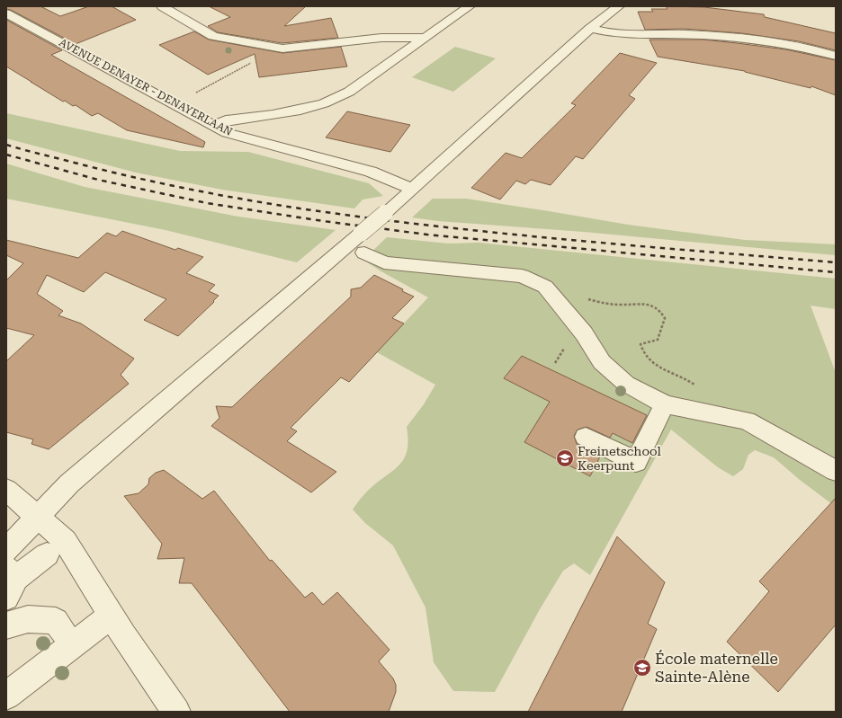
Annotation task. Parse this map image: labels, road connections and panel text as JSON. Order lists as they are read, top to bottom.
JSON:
{
  "streets": {
    "street": ["AVENUE DENAYER - DENAYERLAAN"]
  },
  "places": {
    "school or university": ["Freinetschool Keerpunt", "École maternelle Sainte-Alène"]
  }
}
